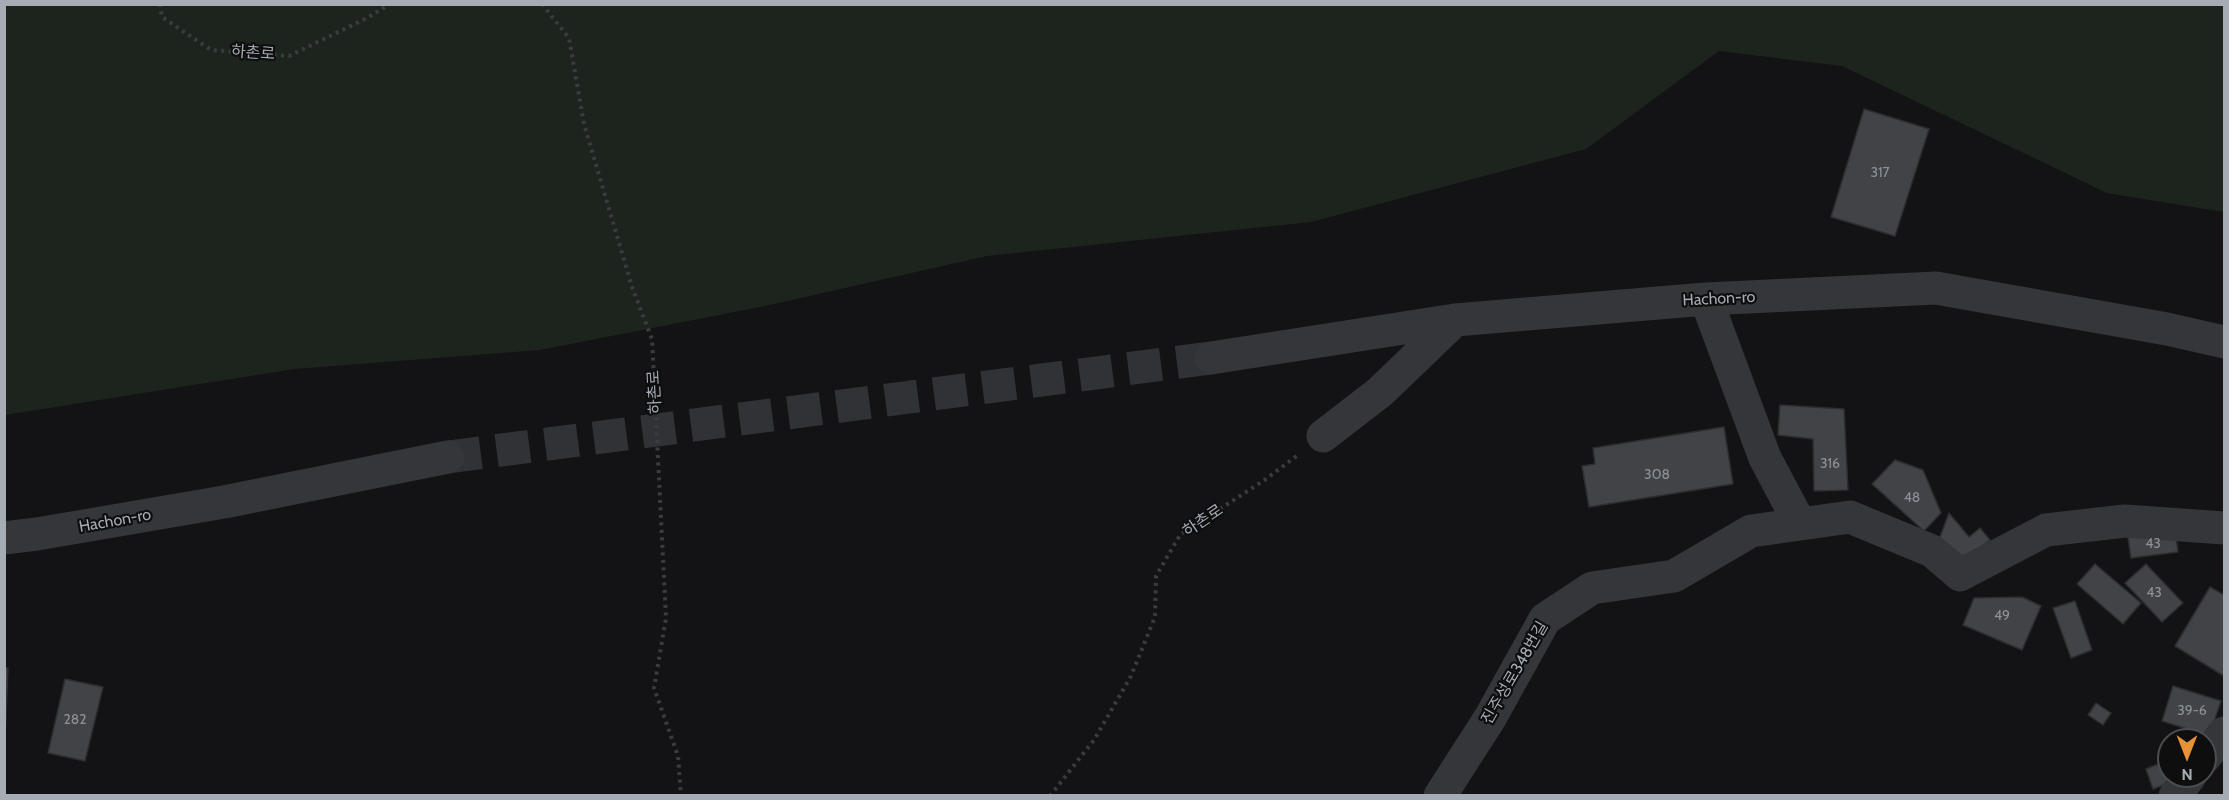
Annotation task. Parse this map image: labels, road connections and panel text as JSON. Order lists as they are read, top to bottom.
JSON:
{
  "streets": {
    "street": ["Hachon-ro", "진주성로348번길"],
    "path": ["하촌로"]
  },
  "house_numbers": [
    "317",
    "316",
    "308",
    "48",
    "43",
    "43",
    "49",
    "39-6",
    "282"
  ],
  "north": "bottom"
}
